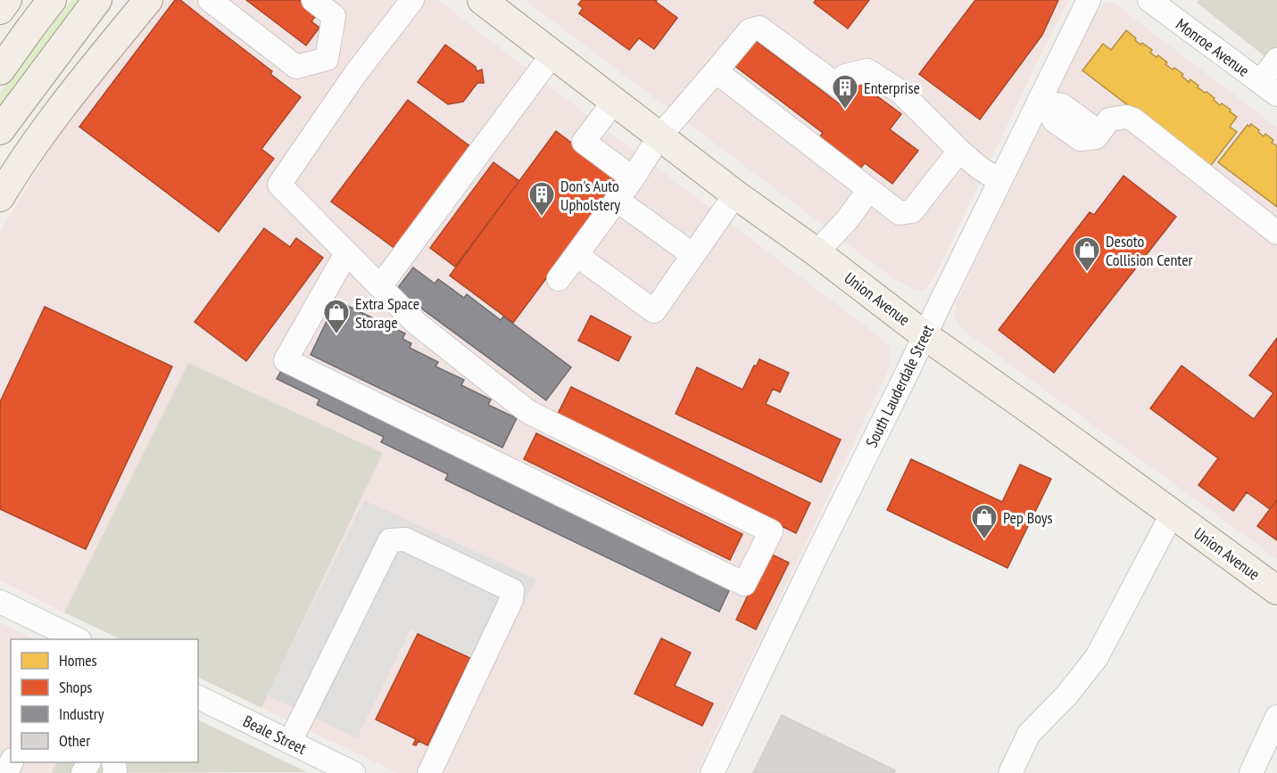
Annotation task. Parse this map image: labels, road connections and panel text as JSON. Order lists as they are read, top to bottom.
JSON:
{
  "streets": {
    "main road": ["Union Avenue"],
    "street": ["Monroe Avenue", "South Lauderdale Street", "Beale Street"]
  },
  "crossings": [
    ["Union Avenue", "South Lauderdale Street"]
  ],
  "places": {
    "building": ["Enterprise", "Don's Auto Upholstery"],
    "shop": ["Desoto Collision Center", "Extra Space Storage", "Pep Boys"]
  },
  "legend": [
    "Homes",
    "Shops",
    "Industry",
    "Other"
  ]
}
